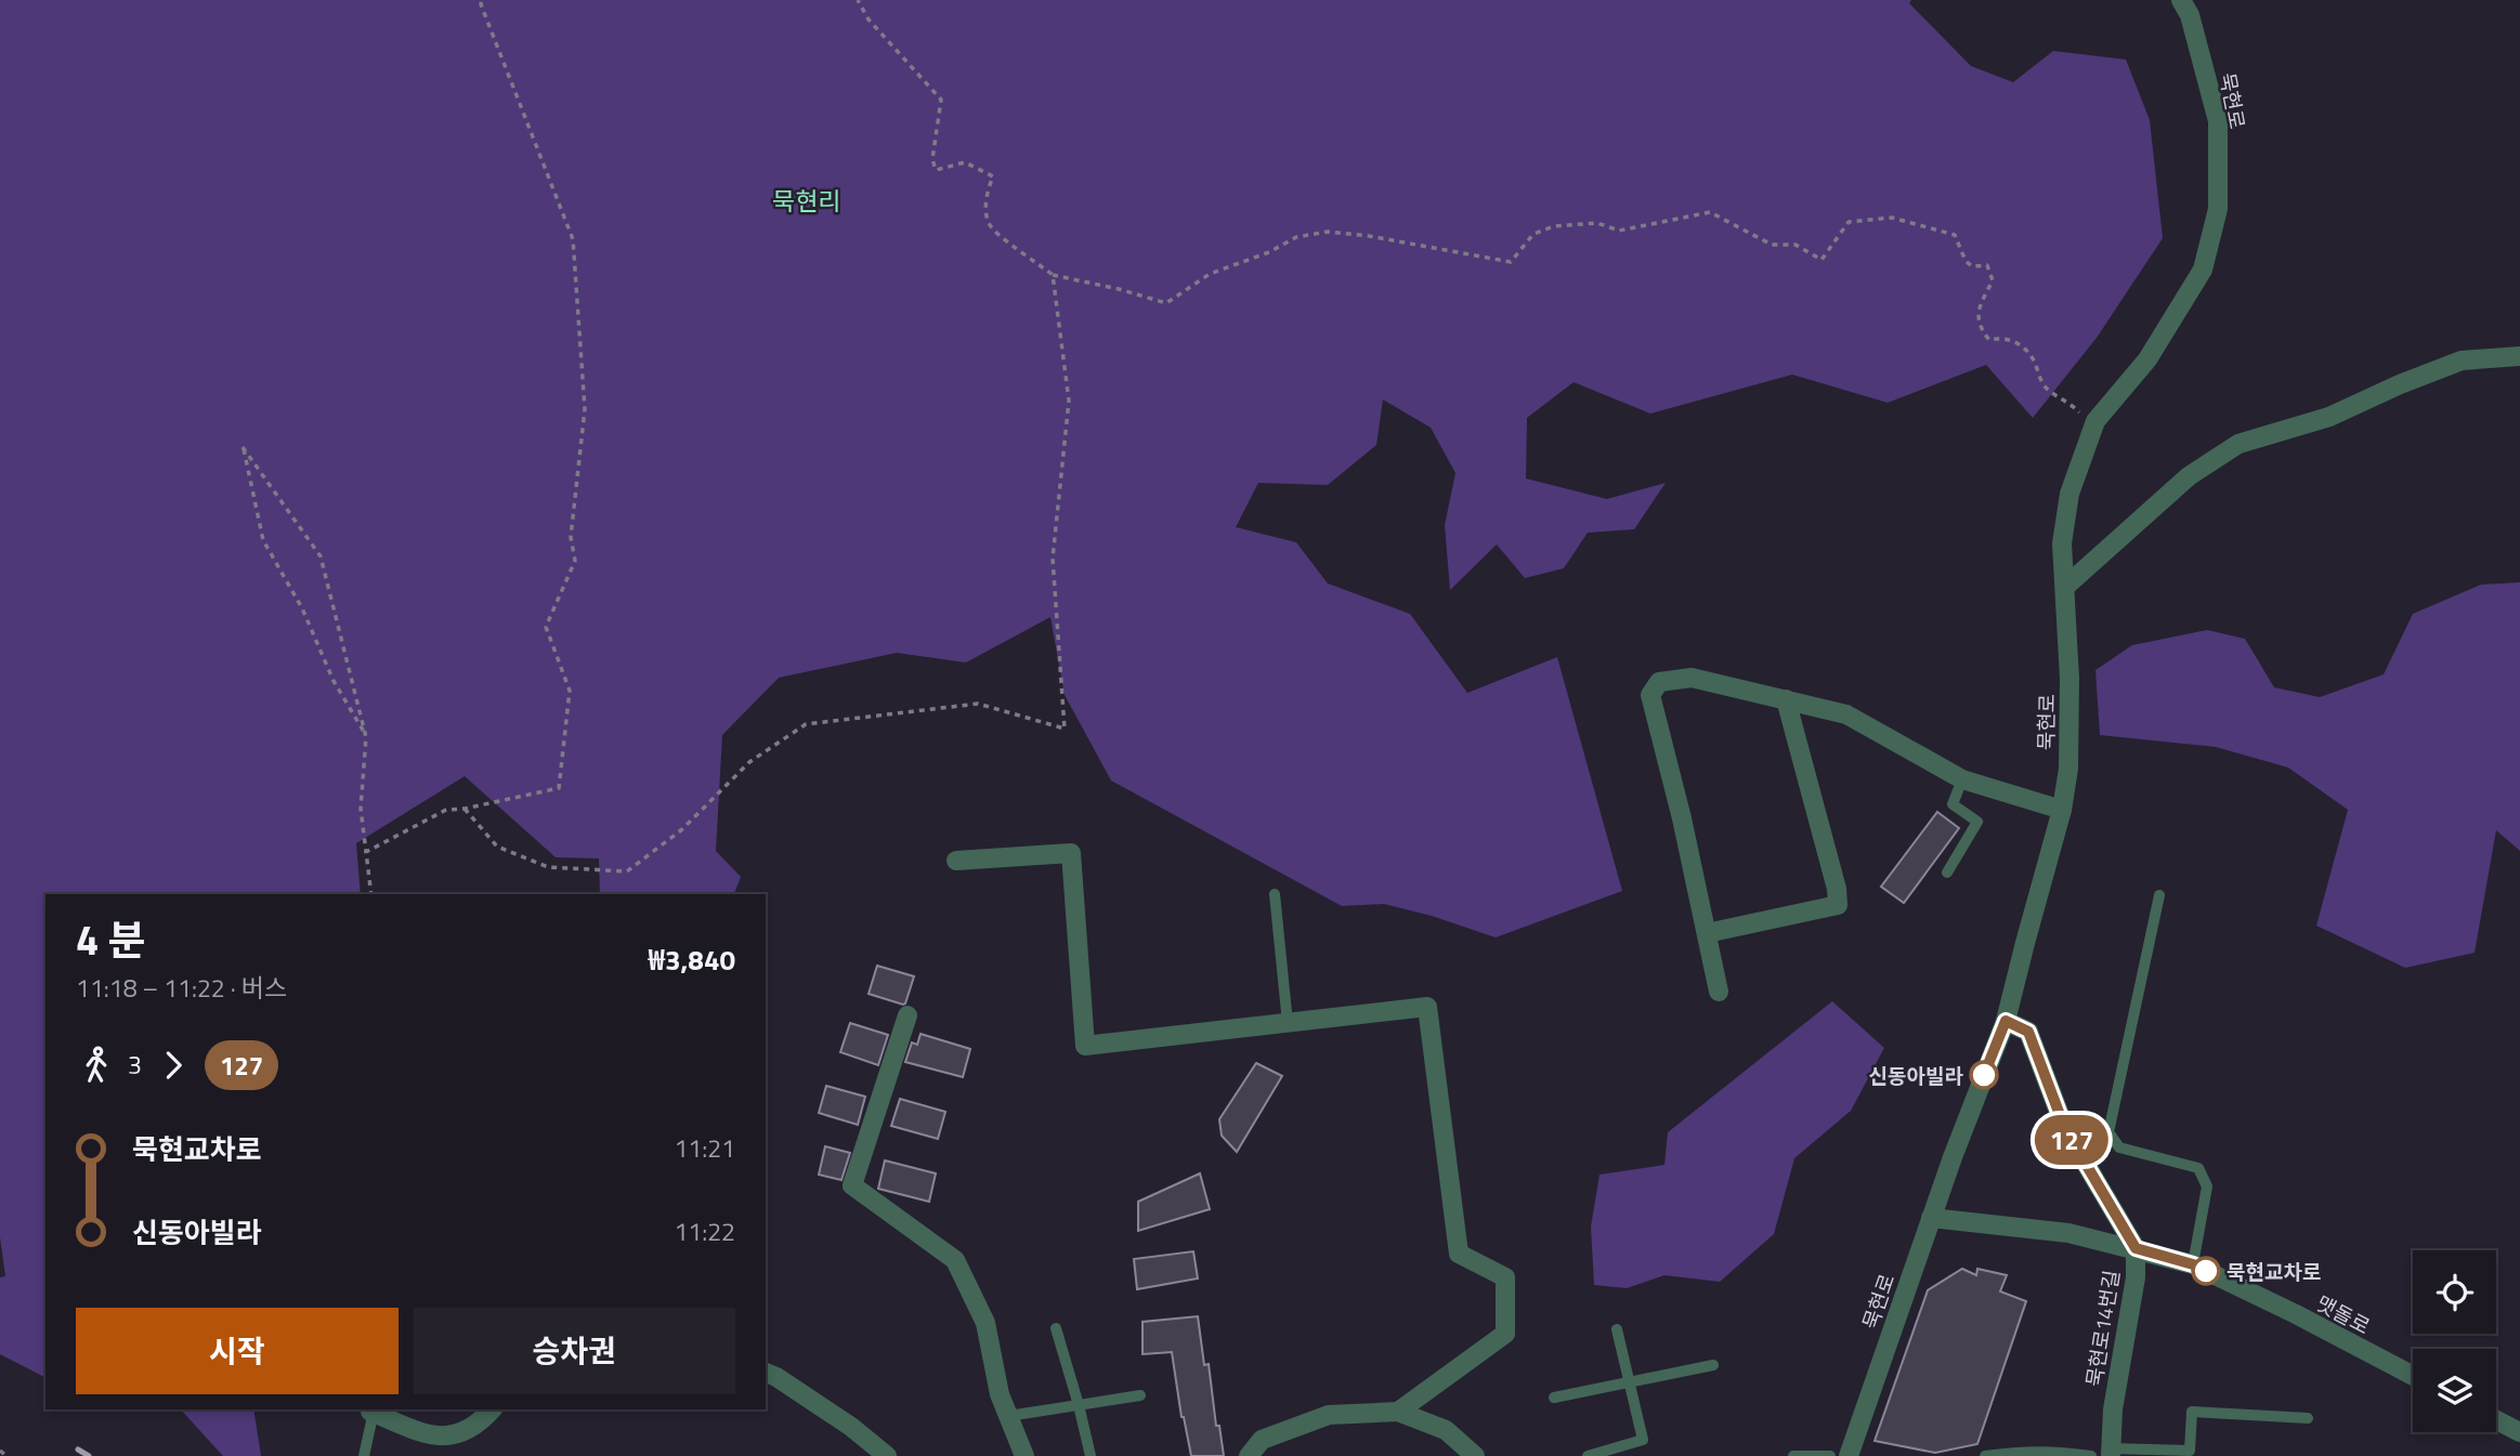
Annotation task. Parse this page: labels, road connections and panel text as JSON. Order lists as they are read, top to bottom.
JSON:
{
  "streets": {
    "street": ["묵현로", "맷돌로", "묵현로14번길"]
  },
  "crossings": [
    ["묵현로", "맷돌로"],
    ["묵현로", "묵현로14번길"],
    ["맷돌로", "묵현로14번길"]
  ],
  "districts": ["묵현리"],
  "places": ["신동아빌라", "묵현교차로"],
  "lines": ["bus line 127"],
  "page": {
    "on_map": "127",
    "heading": ["4 분", "11:18 – 11:22 · 버스", "₩3,840"],
    "legs": ["3", "127"],
    "list": [
      {
        "name": "묵현교차로",
        "value": "11:21"
      },
      {
        "name": "신동아빌라",
        "value": "11:22"
      }
    ],
    "buttons": ["시작", "승차권"]
  }
}
